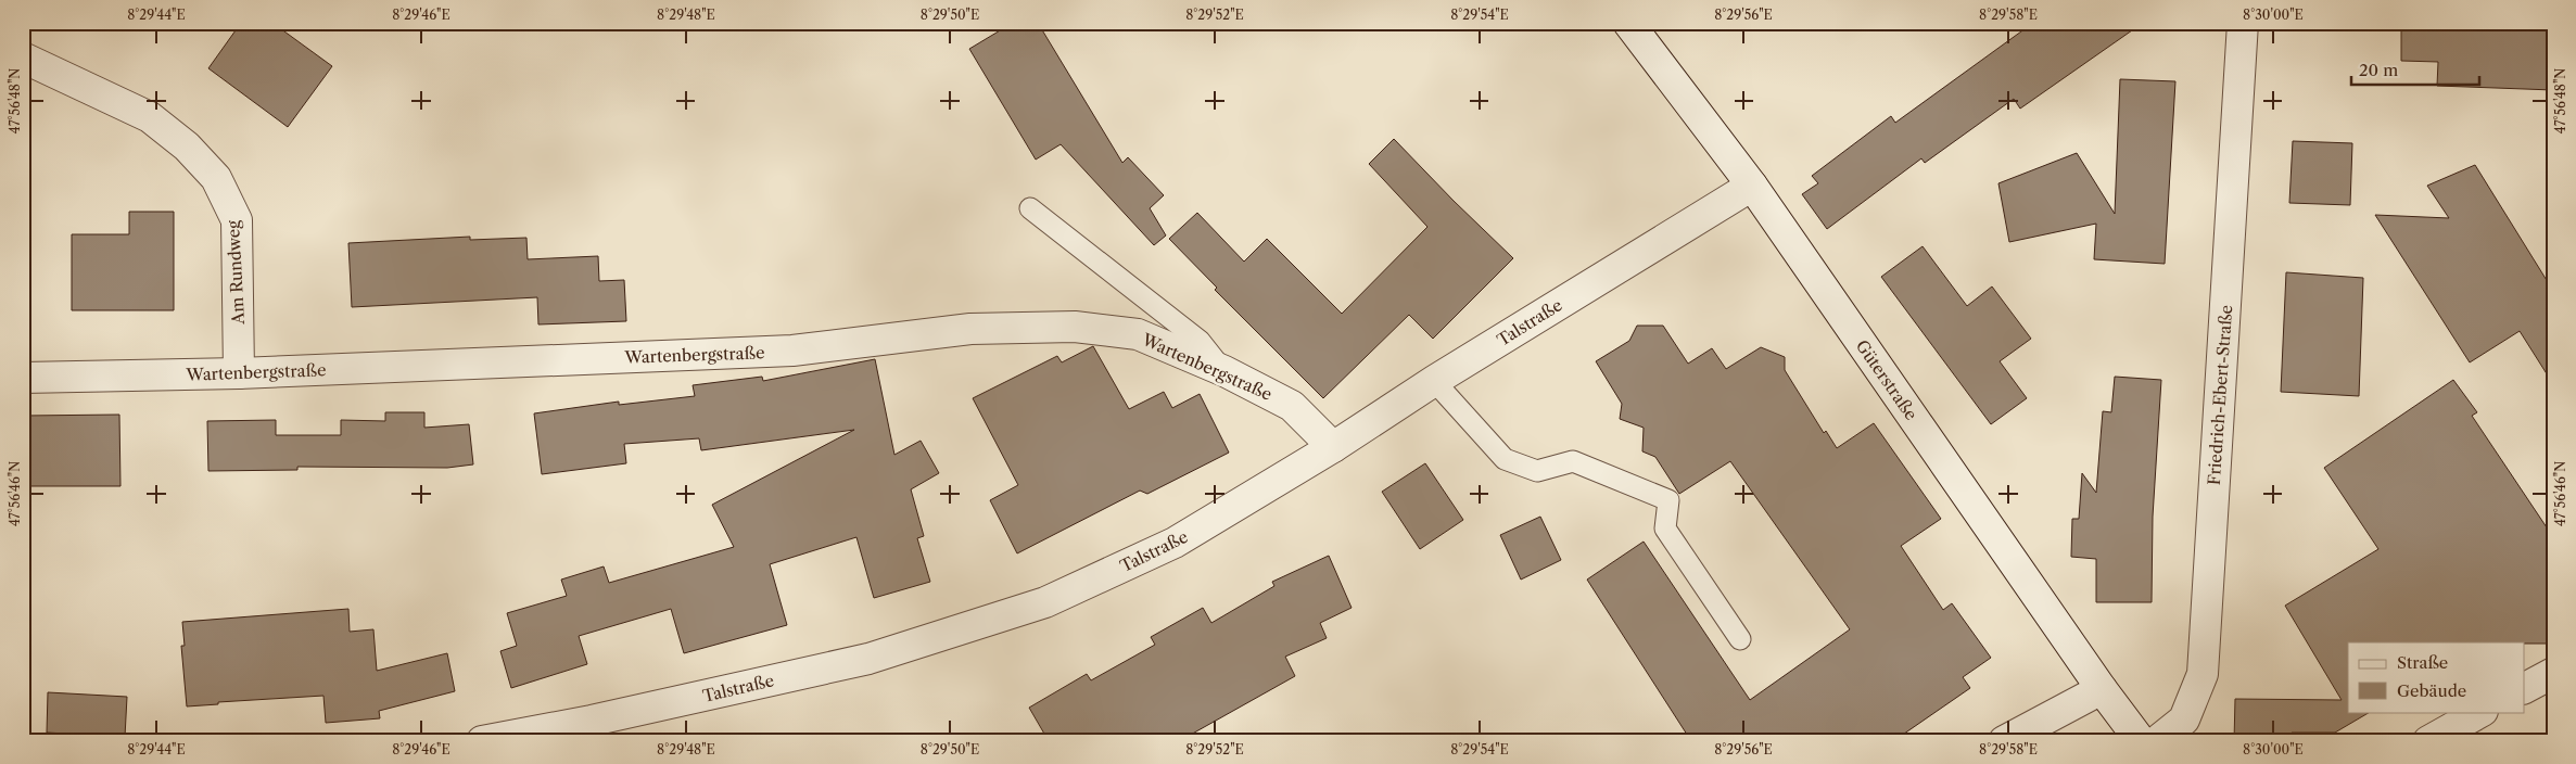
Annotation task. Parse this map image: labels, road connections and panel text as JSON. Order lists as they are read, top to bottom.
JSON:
{
  "streets": {
    "street": [
      "Am Rundweg",
      "Talstraße",
      "Wartenbergstraße",
      "Güterstraße",
      "Friedrich-Ebert-Straße"
    ]
  },
  "crossings": [
    ["Am Rundweg", "Wartenbergstraße"],
    ["Talstraße", "Wartenbergstraße"],
    ["Talstraße", "Güterstraße"]
  ],
  "legend": ["Straße", "Gebäude"],
  "scale_bar": "20 m",
  "coordinates": [
    "8°29'44\"E",
    "8°29'46\"E",
    "8°29'48\"E",
    "8°29'50\"E",
    "8°29'52\"E",
    "8°29'54\"E",
    "8°29'56\"E",
    "8°29'58\"E",
    "8°30'00\"E",
    "47°56'48\"N",
    "47°56'46\"N"
  ]
}
